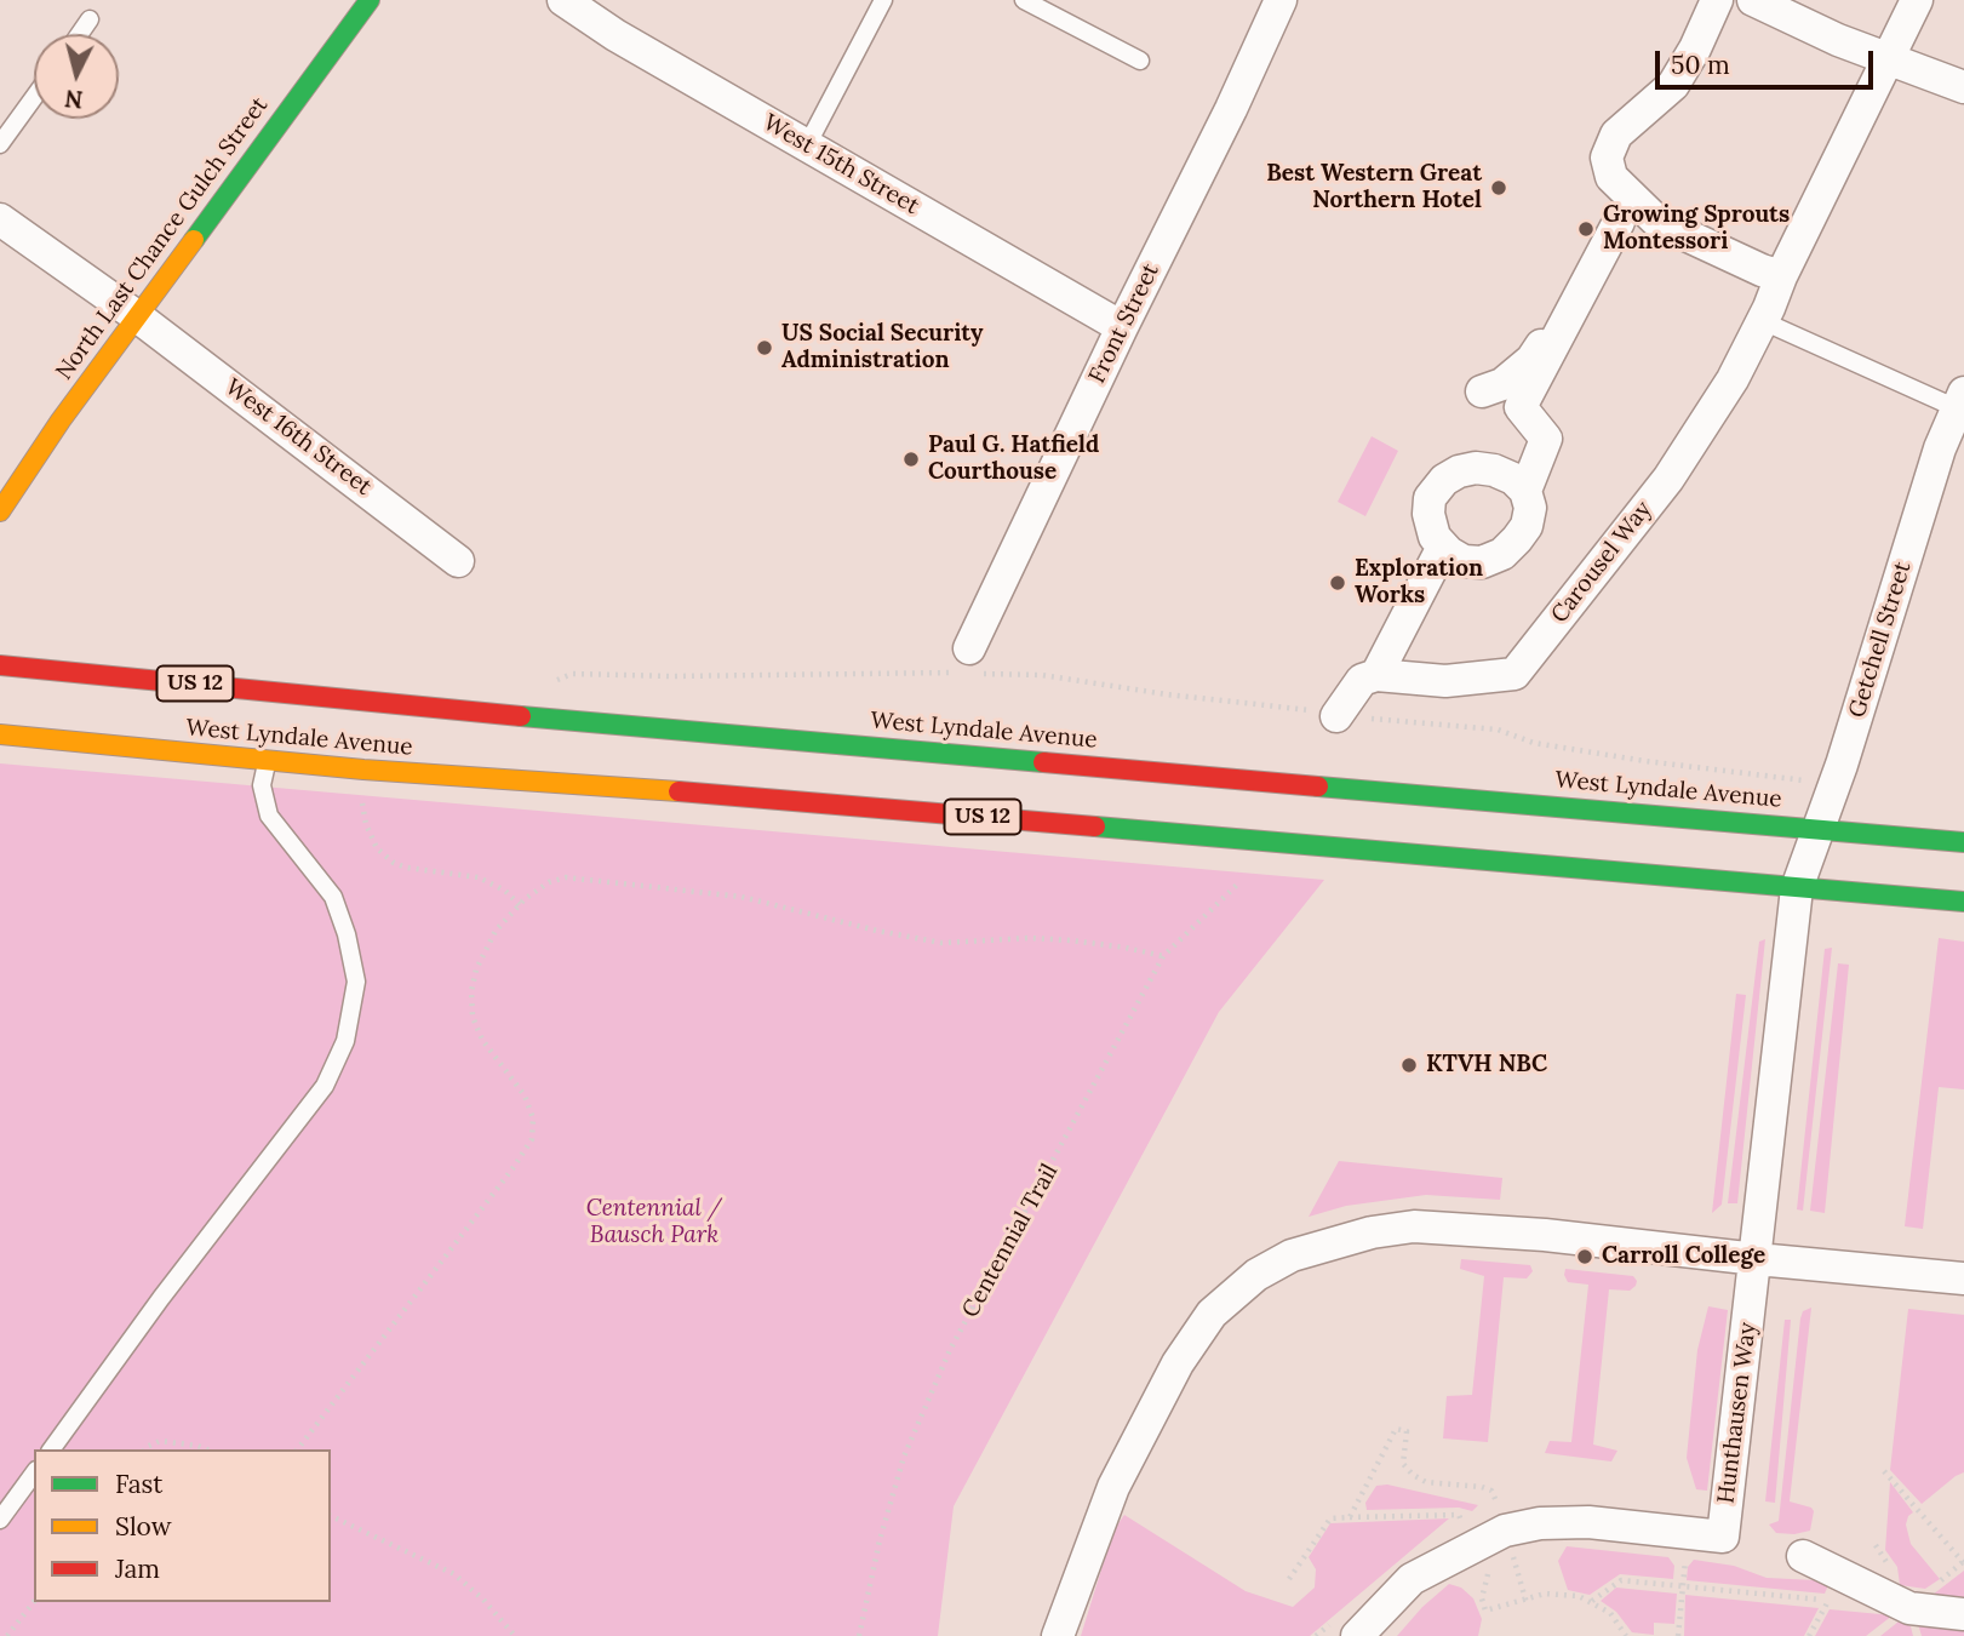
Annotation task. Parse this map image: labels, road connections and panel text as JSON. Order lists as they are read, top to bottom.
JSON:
{
  "streets": {
    "main road": ["North Last Chance Gulch Street", "US 12", "West Lyndale Avenue"],
    "street": [
      "West 15th Street",
      "Front Street",
      "West 16th Street",
      "Carousel Way",
      "Getchell Street",
      "Hunthausen Way"
    ],
    "path": ["Centennial Trail"]
  },
  "crossings": [
    ["West 15th Street", "Front Street"],
    ["North Last Chance Gulch Street", "West 16th Street"],
    ["Getchell Street", "West Lyndale Avenue"],
    ["Getchell Street", "Hunthausen Way"],
    ["West Lyndale Avenue", "Hunthausen Way"]
  ],
  "parks": ["Centennial / Bausch Park"],
  "places": [
    "Best Western Great Northern Hotel",
    "Growing Sprouts Montessori",
    "US Social Security Administration",
    "Paul G. Hatfield Courthouse",
    "Exploration Works",
    "KTVH NBC",
    "Carroll College"
  ],
  "legend": ["Fast", "Slow", "Jam"],
  "scale_bar": "50 m",
  "north": "bottom"
}
